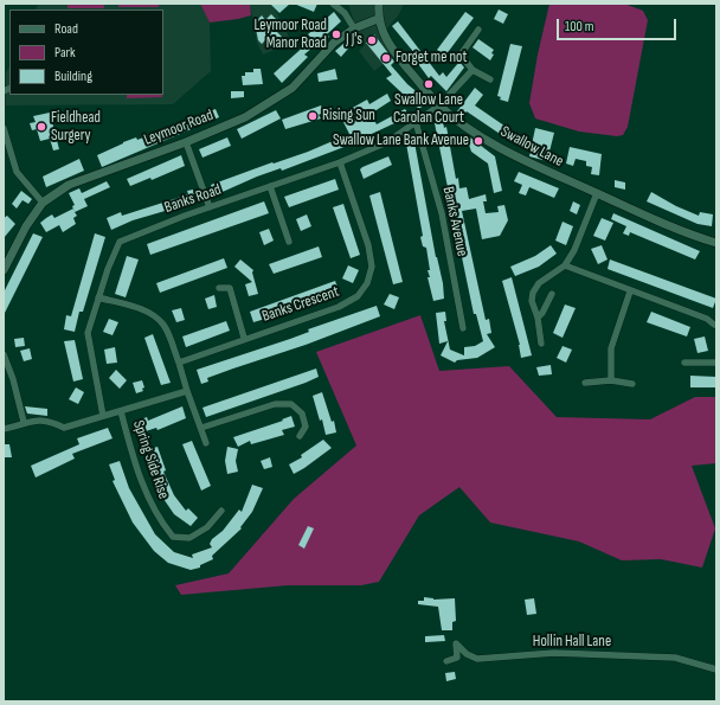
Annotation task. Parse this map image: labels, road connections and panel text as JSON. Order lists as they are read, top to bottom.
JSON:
{
  "streets": {
    "street": [
      "Leymoor Road",
      "Swallow Lane",
      "Banks Road",
      "Banks Avenue",
      "Banks Crescent",
      "Spring Side Rise",
      "Hollin Hall Lane"
    ]
  },
  "crossings": [
    ["Leymoor Road", "Swallow Lane"],
    ["Swallow Lane", "Banks Road"],
    ["Banks Road", "Banks Avenue"],
    ["Banks Road", "Banks Crescent"]
  ],
  "places": [
    "Leymoor Road Manor Road",
    "J J's",
    "Forget me not",
    "Swallow Lane Carolan Court",
    "Rising Sun",
    "Fieldhead Surgery",
    "Swallow Lane Bank Avenue"
  ],
  "legend": ["Road", "Park", "Building"],
  "scale_bar": "100 m"
}
